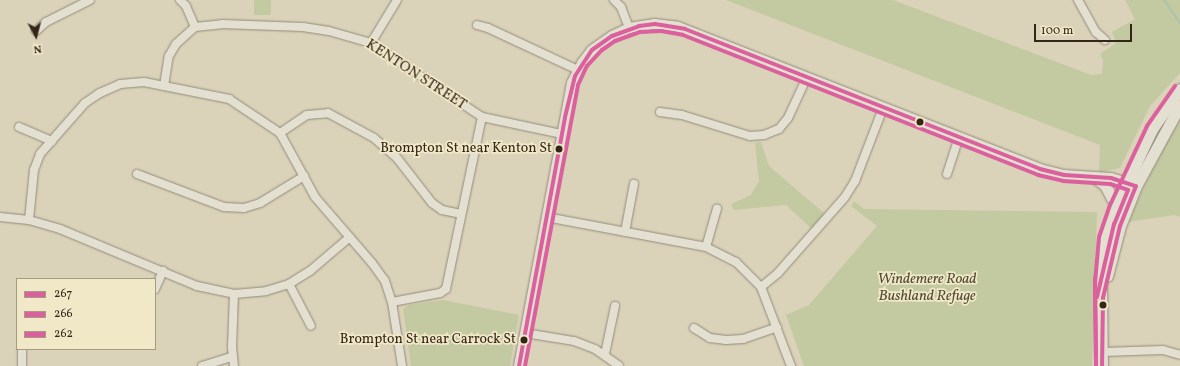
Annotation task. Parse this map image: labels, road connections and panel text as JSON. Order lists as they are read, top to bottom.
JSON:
{
  "streets": {
    "street": ["KENTON STREET"]
  },
  "parks": ["Windemere Road Bushland Refuge"],
  "places": ["Brompton St near Kenton St", "Brompton St near Carrock St"],
  "lines": ["transit line 267", "transit line 266", "transit line 262"],
  "legend": ["267", "266", "262"],
  "scale_bar": "100 m",
  "north": "bottom"
}
